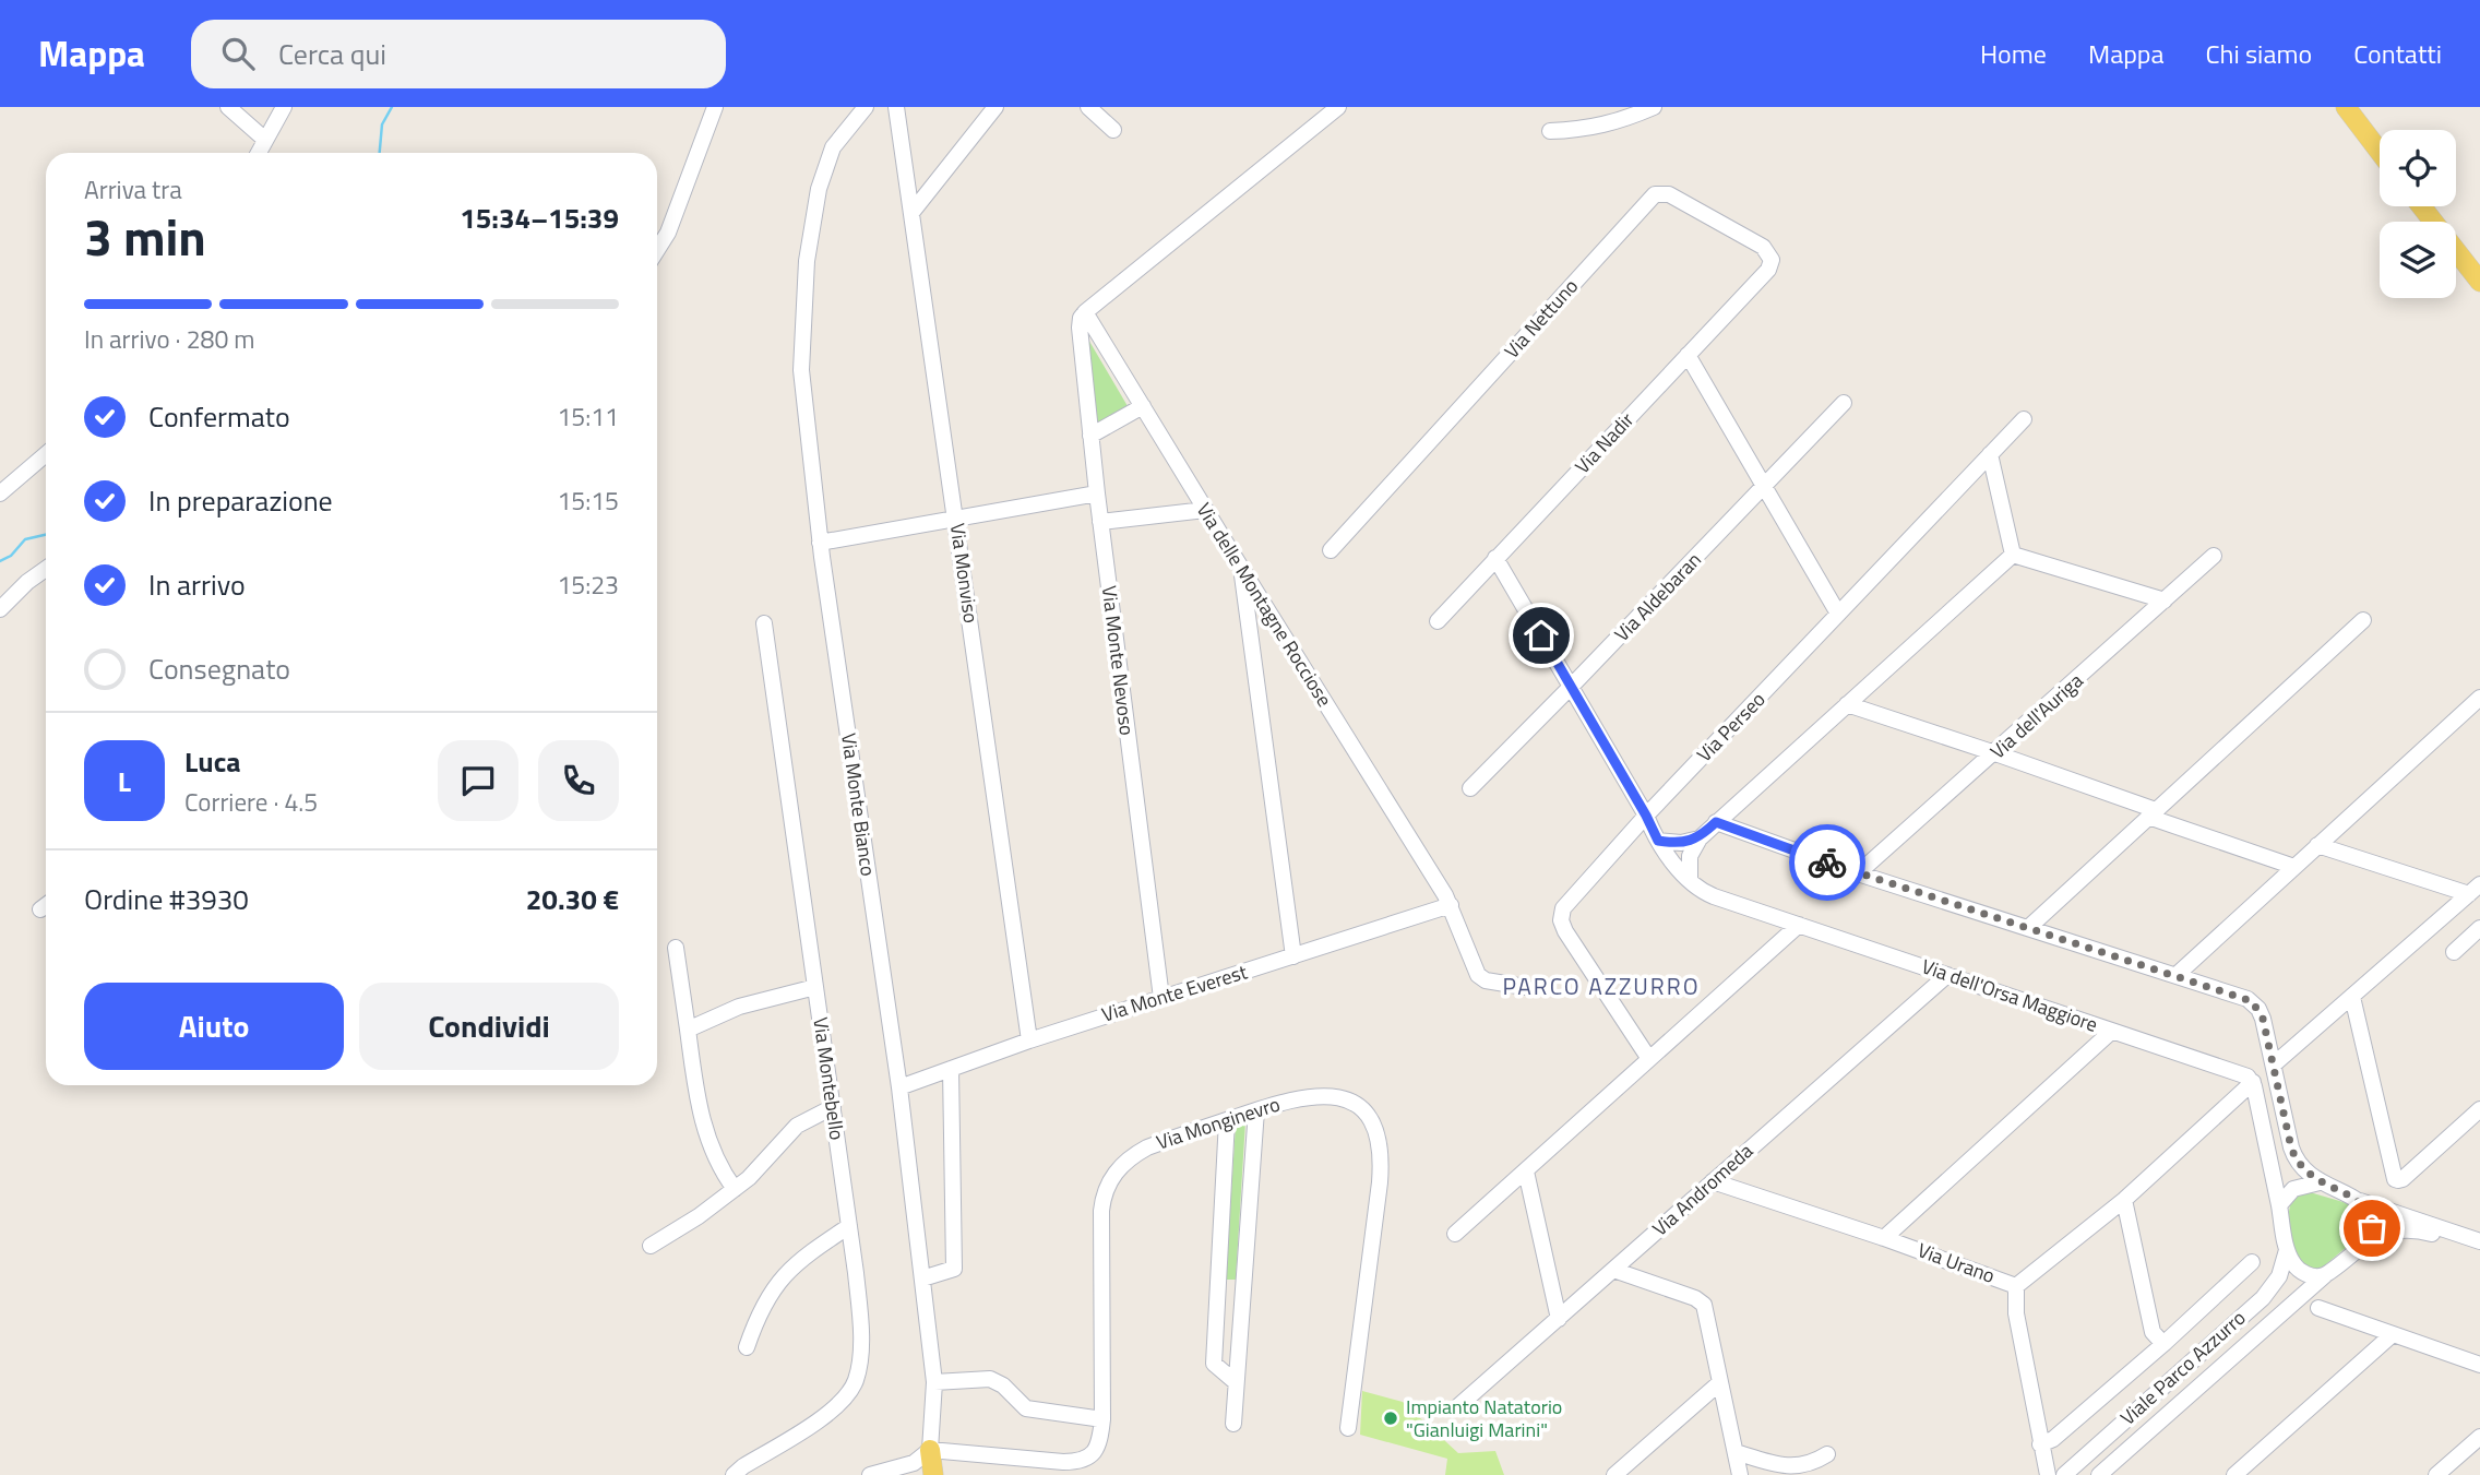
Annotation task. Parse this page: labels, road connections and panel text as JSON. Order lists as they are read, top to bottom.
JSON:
{
  "streets": {
    "street": [
      "Via Nettuno",
      "Via Nadir",
      "Via Monviso",
      "Via Aldebaran",
      "Via delle Montagne Rocciose",
      "Via Monte Nevoso",
      "Via dell'Auriga",
      "Via Perseo",
      "Via Monte Bianco",
      "Via Monte Everest",
      "Via dell'Orsa Maggiore",
      "Via Montebello",
      "Via Monginevro",
      "Via Andromeda",
      "Via Urano",
      "Viale Parco Azzurro"
    ]
  },
  "crossings": [
    ["Via Nettuno", "Via Nadir"],
    ["Via Monviso", "Via Monte Everest"],
    ["Via delle Montagne Rocciose", "Via Monte Nevoso"],
    ["Via delle Montagne Rocciose", "Via Monte Everest"],
    ["Via Monte Nevoso", "Via Monte Everest"],
    ["Via Monte Bianco", "Via Monte Everest"],
    ["Via Monte Bianco", "Via Monginevro"],
    ["Via dell'Orsa Maggiore", "Via Andromeda"],
    ["Via Andromeda", "Via Urano"]
  ],
  "districts": ["PARCO AZZURRO"],
  "places": ["Impianto Natatorio \"Gianluigi Marini\""],
  "page": {
    "header": "Mappa",
    "search": "Cerca qui",
    "nav": [
      "Home",
      "Mappa",
      "Chi siamo",
      "Contatti"
    ],
    "heading": ["3 min", "Arriva tra", "15:34–15:39"],
    "panel": [
      "Luca",
      "Corriere · 4.5",
      "Ordine #3930",
      "20.30 €"
    ],
    "bar": "In arrivo · 280 m",
    "list": [
      ["Confermato", "15:11"],
      ["In preparazione", "15:15"],
      ["In arrivo", "15:23"],
      "Consegnato"
    ],
    "round": "L",
    "buttons": ["Aiuto", "Condividi"]
  }
}
